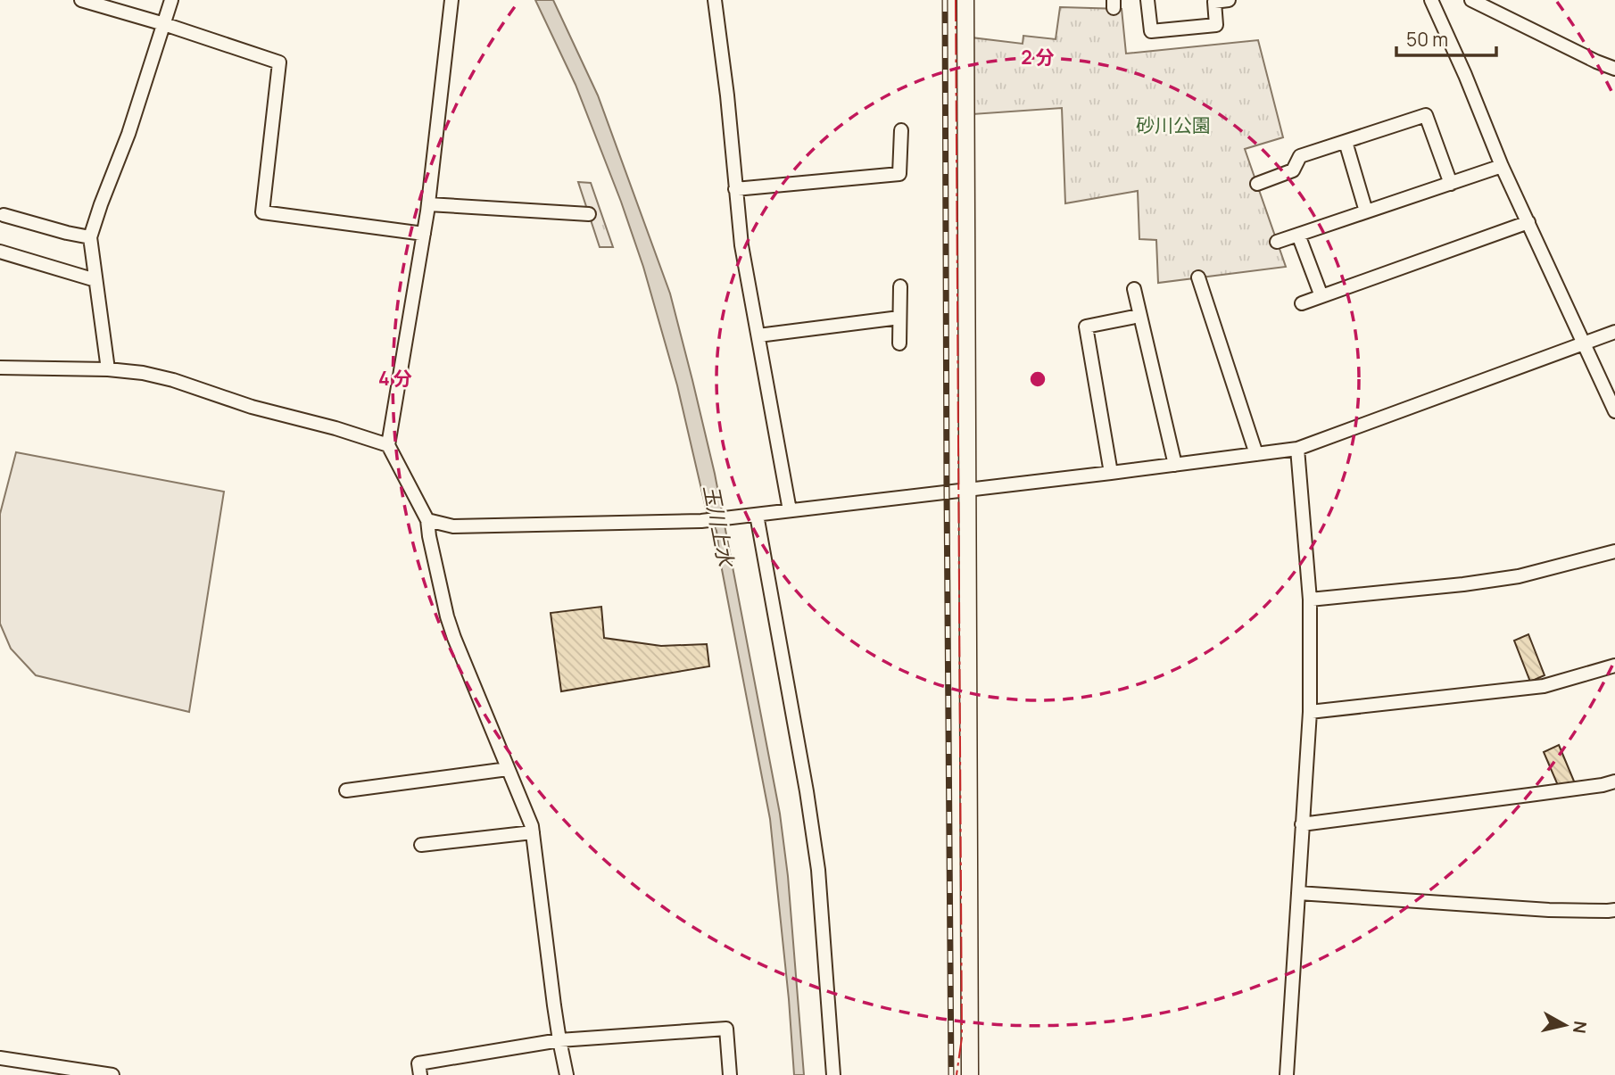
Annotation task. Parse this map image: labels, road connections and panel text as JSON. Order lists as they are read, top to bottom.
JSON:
{
  "water": ["玉川上水"],
  "parks": ["砂川公園"],
  "scale_bar": "50 m",
  "north": "right",
  "rings": ["2 分", "4 分"]
}
